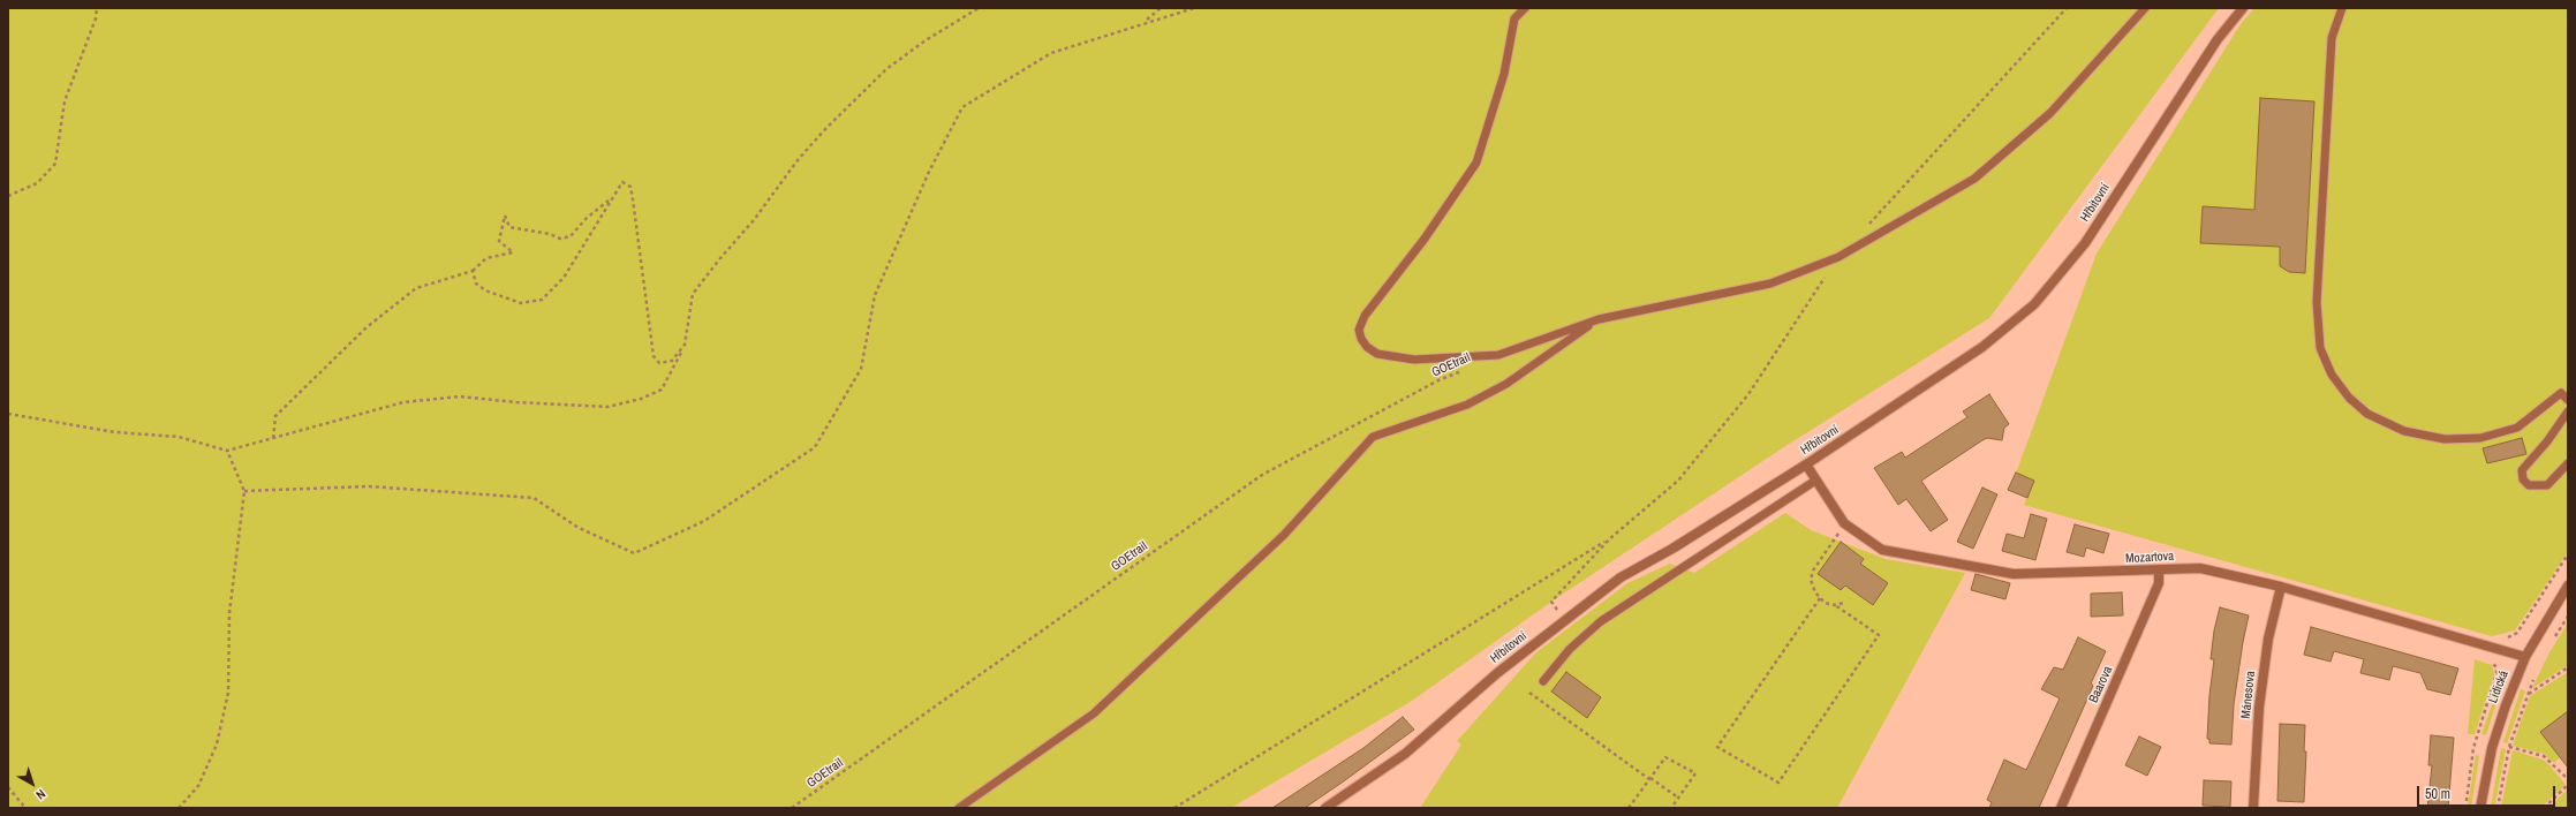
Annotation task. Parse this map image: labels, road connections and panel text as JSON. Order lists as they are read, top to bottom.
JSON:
{
  "streets": {
    "street": [
      "Hřbitovní",
      "Mozartova",
      "Baarova",
      "Lidická",
      "Mánesova"
    ],
    "path": ["GOEtrail"]
  },
  "crossings": [
    ["Hřbitovní", "Mozartova"],
    ["Mozartova", "Baarova"],
    ["Mozartova", "Lidická"],
    ["Mozartova", "Mánesova"]
  ],
  "scale_bar": "50 m",
  "north": "bottom right"
}
